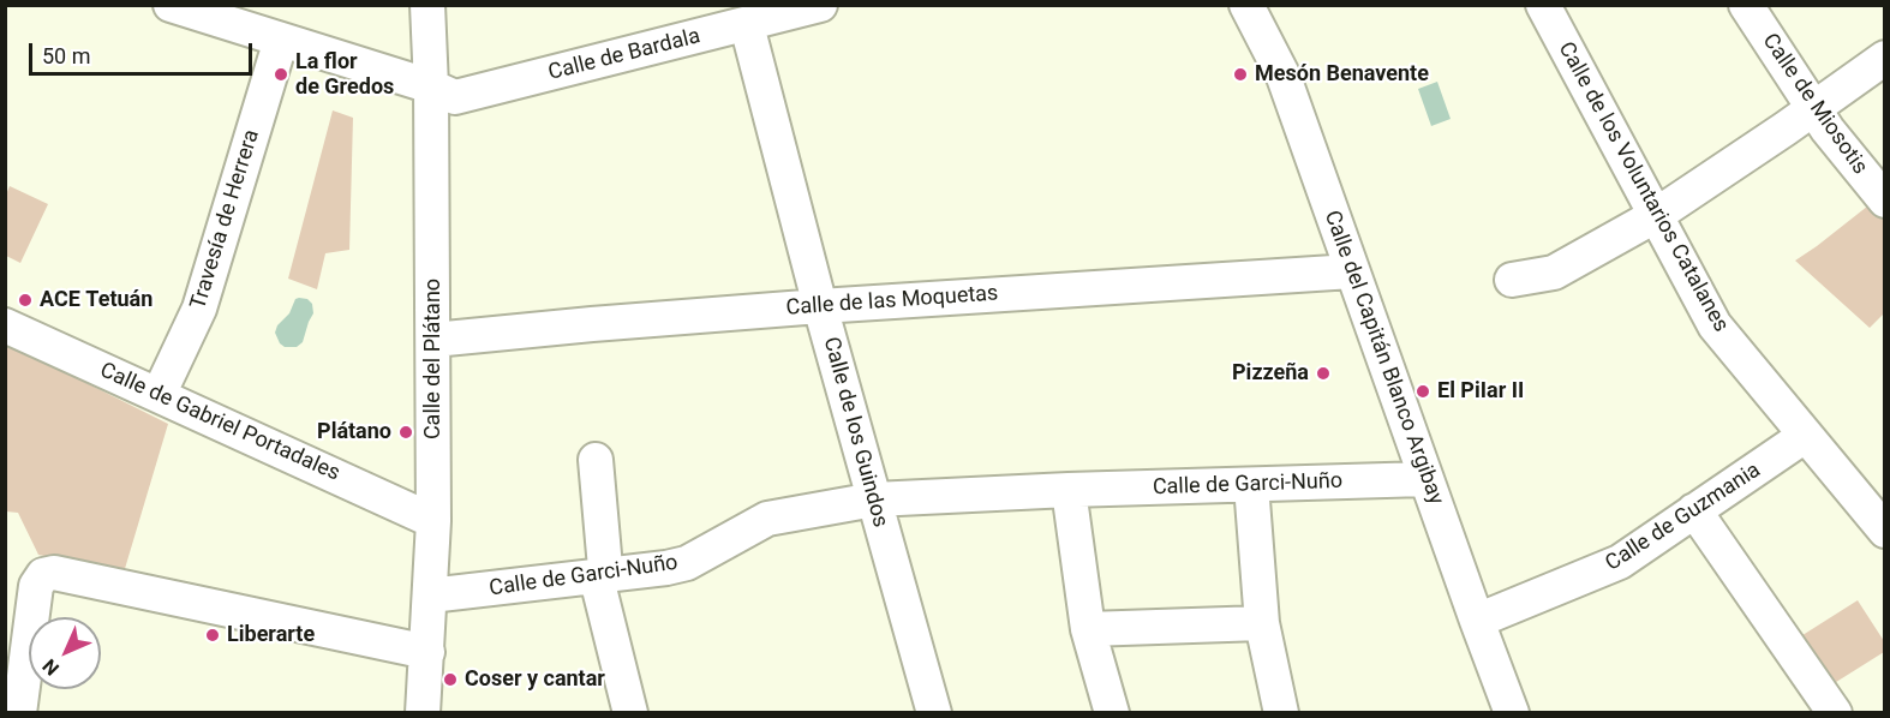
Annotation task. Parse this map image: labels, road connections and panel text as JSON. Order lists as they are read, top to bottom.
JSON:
{
  "streets": {
    "street": [
      "Calle de Bardala",
      "Calle de Miosotis",
      "Calle de los Voluntarios Catalanes",
      "Travesía de Herrera",
      "Calle de las Moquetas",
      "Calle del Capitán Blanco Argibay",
      "Calle del Plátano",
      "Calle de Gabriel Portadales",
      "Calle de los Guindos",
      "Calle de Garci-Nuño",
      "Calle de Guzmania"
    ]
  },
  "crossings": [
    ["Calle de Bardala", "Travesía de Herrera"],
    ["Calle de Bardala", "Calle del Plátano"],
    ["Calle de Bardala", "Calle de los Guindos"],
    ["Calle de los Voluntarios Catalanes", "Calle de Guzmania"],
    ["Travesía de Herrera", "Calle de Gabriel Portadales"],
    ["Calle de las Moquetas", "Calle del Capitán Blanco Argibay"],
    ["Calle de las Moquetas", "Calle del Plátano"],
    ["Calle de las Moquetas", "Calle de los Guindos"],
    ["Calle del Capitán Blanco Argibay", "Calle de Garci-Nuño"],
    ["Calle del Capitán Blanco Argibay", "Calle de Guzmania"],
    ["Calle del Plátano", "Calle de Gabriel Portadales"],
    ["Calle del Plátano", "Calle de Garci-Nuño"],
    ["Calle de los Guindos", "Calle de Garci-Nuño"]
  ],
  "places": [
    "La flor de Gredos",
    "Mesón Benavente",
    "ACE Tetuán",
    "Pizzeña",
    "El PiIar II",
    "Plátano",
    "Liberarte",
    "Coser y cantar"
  ],
  "scale_bar": "50 m",
  "north": "bottom left"
}
